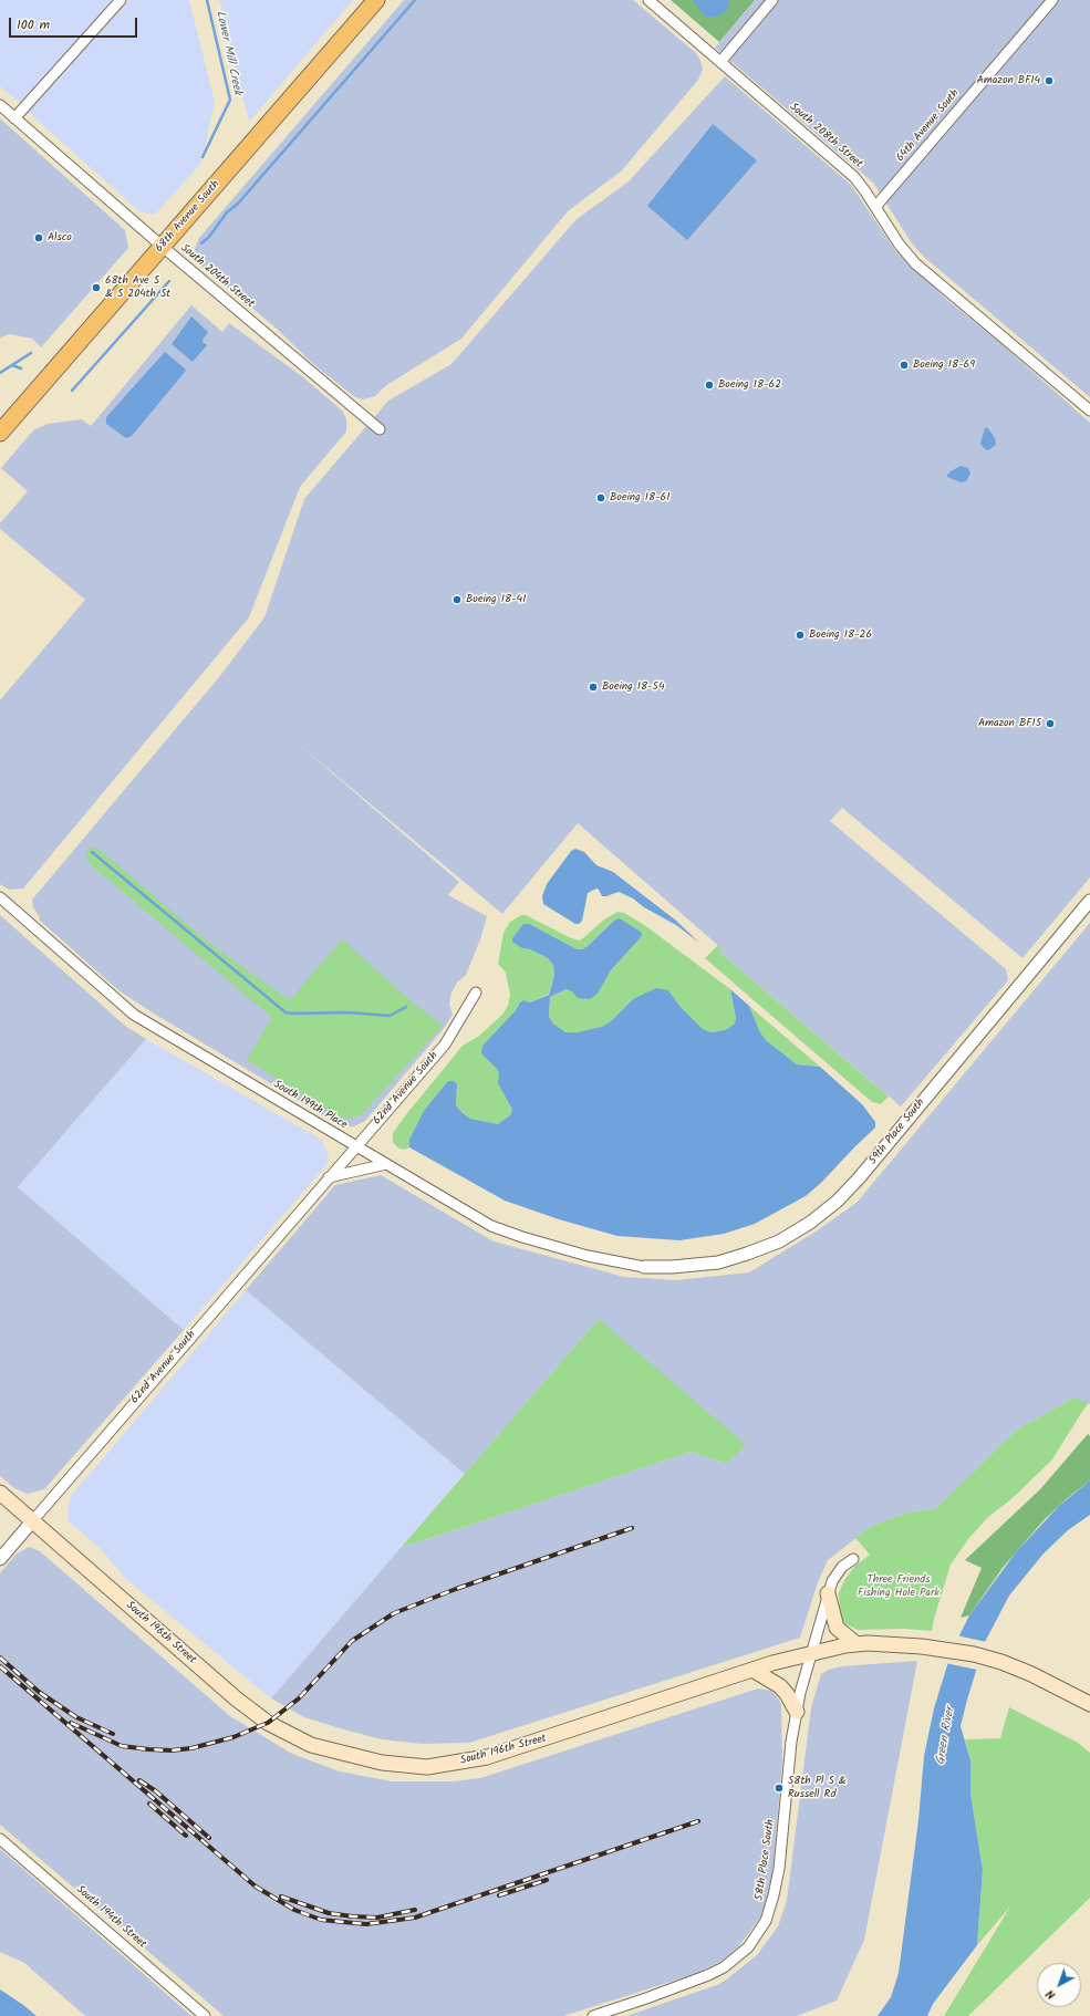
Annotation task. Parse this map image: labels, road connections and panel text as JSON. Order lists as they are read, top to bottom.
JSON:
{
  "streets": {
    "main road": ["68th Avenue South", "South 196th Street"],
    "street": [
      "64th Avenue South",
      "South 208th Street",
      "South 204th Street",
      "62nd Avenue South",
      "South 199th Place",
      "59th Place South",
      "58th Place South",
      "South 194th Street"
    ]
  },
  "crossings": [
    ["64th Avenue South", "South 208th Street"],
    ["68th Avenue South", "South 204th Street"],
    ["62nd Avenue South", "South 199th Place"],
    ["62nd Avenue South", "South 196th Street"],
    ["South 199th Place", "59th Place South"],
    ["South 196th Street", "58th Place South"]
  ],
  "water": ["Lower Mill Creek", "Green River"],
  "parks": ["Three Friends Fishing Hole Park"],
  "places": [
    "Amazon BFI4",
    "Alsco",
    "68th Ave S & S 204th St",
    "Boeing 18-69",
    "Boeing 18-62",
    "Boeing 18-61",
    "Boeing 18-41",
    "Boeing 18-26",
    "Boeing 18-54",
    "Amazon BFI5",
    "58th Pl S & Russell Rd"
  ],
  "scale_bar": "100 m",
  "north": "bottom left"
}
